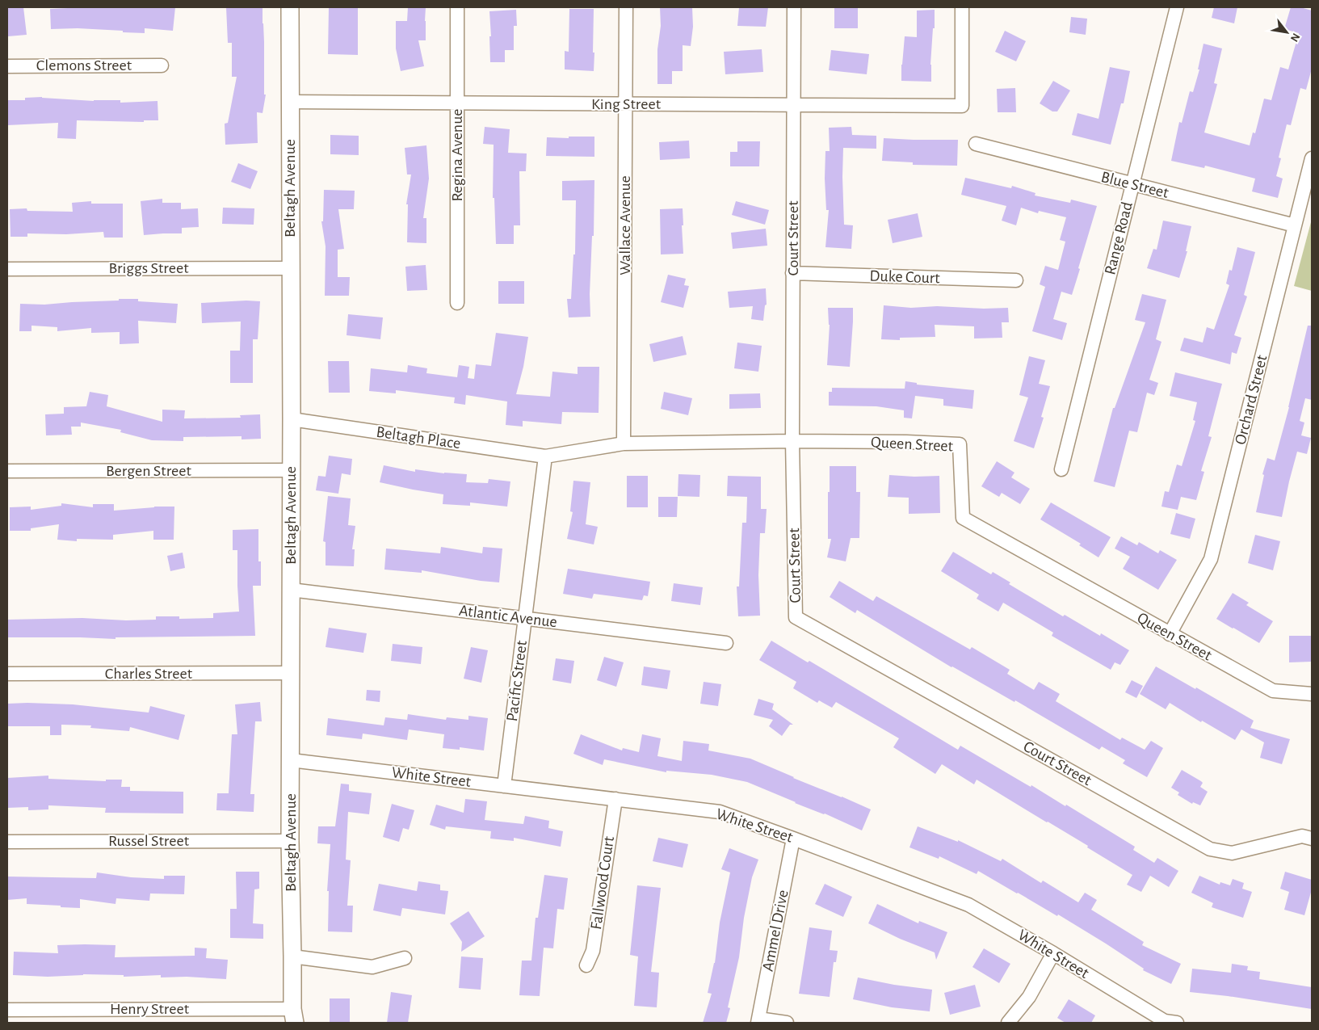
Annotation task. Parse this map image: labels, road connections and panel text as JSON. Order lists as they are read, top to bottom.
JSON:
{
  "streets": {
    "street": [
      "Clemons Street",
      "King Street",
      "Regina Avenue",
      "Blue Street",
      "Beltagh Avenue",
      "Wallace Avenue",
      "Court Street",
      "Range Road",
      "Briggs Street",
      "Duke Court",
      "Orchard Street",
      "Beltagh Place",
      "Queen Street",
      "Bergen Street",
      "Atlantic Avenue",
      "Charles Street",
      "Pacific Street",
      "White Street",
      "Russel Street",
      "Fallwood Court",
      "Ammel Drive",
      "Henry Street"
    ]
  },
  "crossings": [
    ["King Street", "Regina Avenue"],
    ["King Street", "Beltagh Avenue"],
    ["King Street", "Wallace Avenue"],
    ["King Street", "Court Street"],
    ["Blue Street", "Range Road"],
    ["Blue Street", "Orchard Street"],
    ["Beltagh Avenue", "Briggs Street"],
    ["Beltagh Avenue", "Beltagh Place"],
    ["Beltagh Avenue", "Bergen Street"],
    ["Beltagh Avenue", "Atlantic Avenue"],
    ["Beltagh Avenue", "Charles Street"],
    ["Beltagh Avenue", "White Street"],
    ["Beltagh Avenue", "Russel Street"],
    ["Beltagh Avenue", "Henry Street"],
    ["Wallace Avenue", "Queen Street"],
    ["Court Street", "Duke Court"],
    ["Court Street", "Queen Street"],
    ["Orchard Street", "Queen Street"],
    ["Beltagh Place", "Queen Street"],
    ["Beltagh Place", "Pacific Street"],
    ["Queen Street", "Pacific Street"],
    ["Atlantic Avenue", "Pacific Street"],
    ["Pacific Street", "White Street"],
    ["White Street", "Fallwood Court"],
    ["White Street", "Ammel Drive"]
  ],
  "north": "bottom right"
}
